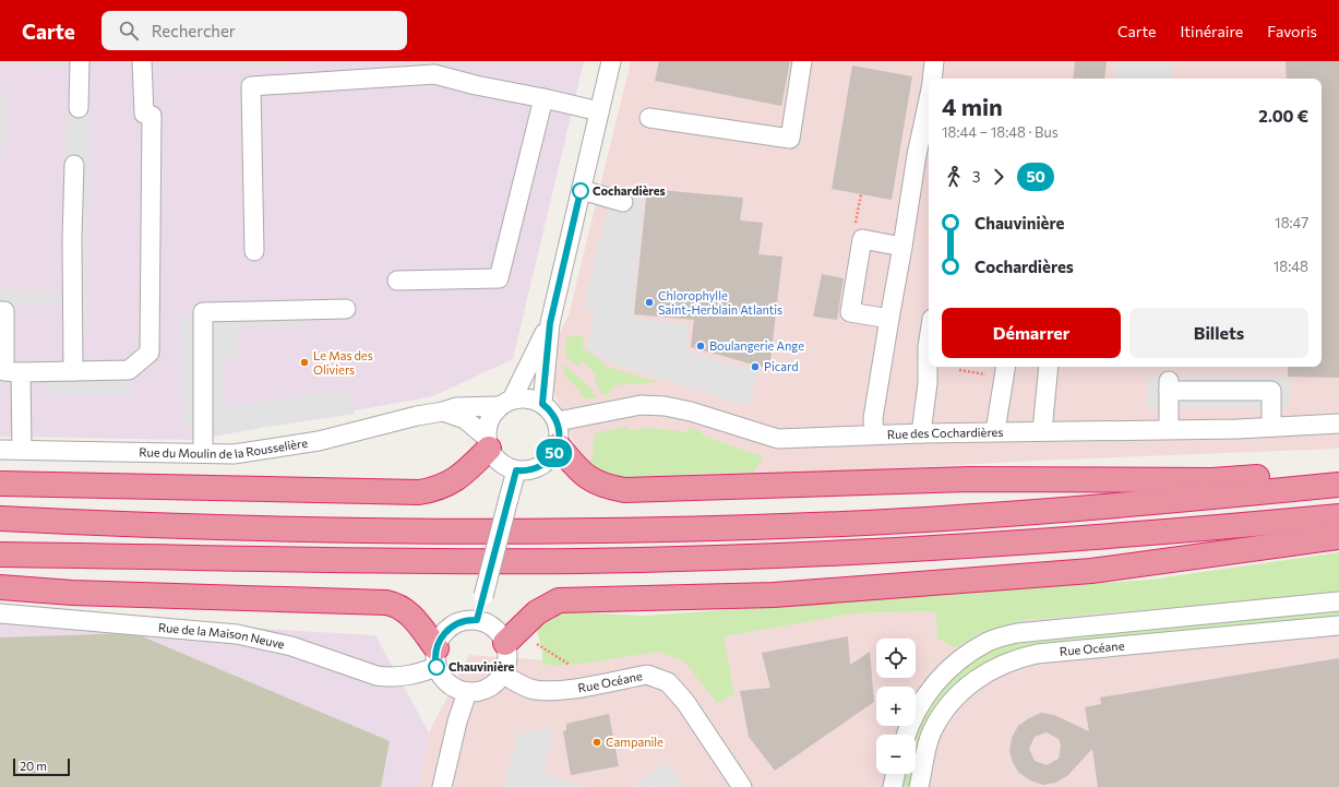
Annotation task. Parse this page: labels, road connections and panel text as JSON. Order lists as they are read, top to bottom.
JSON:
{
  "streets": {
    "street": [
      "Rue des Cochardières",
      "Rue du Moulin de la Rousselière",
      "Rue de la Maison Neuve",
      "Rue Océane"
    ]
  },
  "crossings": [
    ["Rue des Cochardières", "Rue du Moulin de la Rousselière"],
    ["Rue de la Maison Neuve", "Rue Océane"]
  ],
  "places": [
    "Cochardières",
    "Chlorophylle Saint-Herblain Atlantis",
    "Boulangerie Ange",
    "Le Mas des Oliviers",
    "Picard",
    "Chauvinière",
    "Campanile"
  ],
  "lines": ["bus line 50"],
  "scale_bar": "20 m",
  "page": {
    "header": "Carte",
    "search": "Rechercher",
    "nav": ["Carte", "Itinéraire", "Favoris"],
    "on_map": "50",
    "heading": ["4 min", "18:44 – 18:48 · Bus", "2.00 €"],
    "legs": ["3", "50"],
    "list": [
      {
        "name": "Chauvinière",
        "value": "18:47"
      },
      {
        "name": "Cochardières",
        "value": "18:48"
      }
    ],
    "buttons": ["Démarrer", "Billets"],
    "map_buttons": ["+", "−"],
    "scale": "20 m"
  }
}
